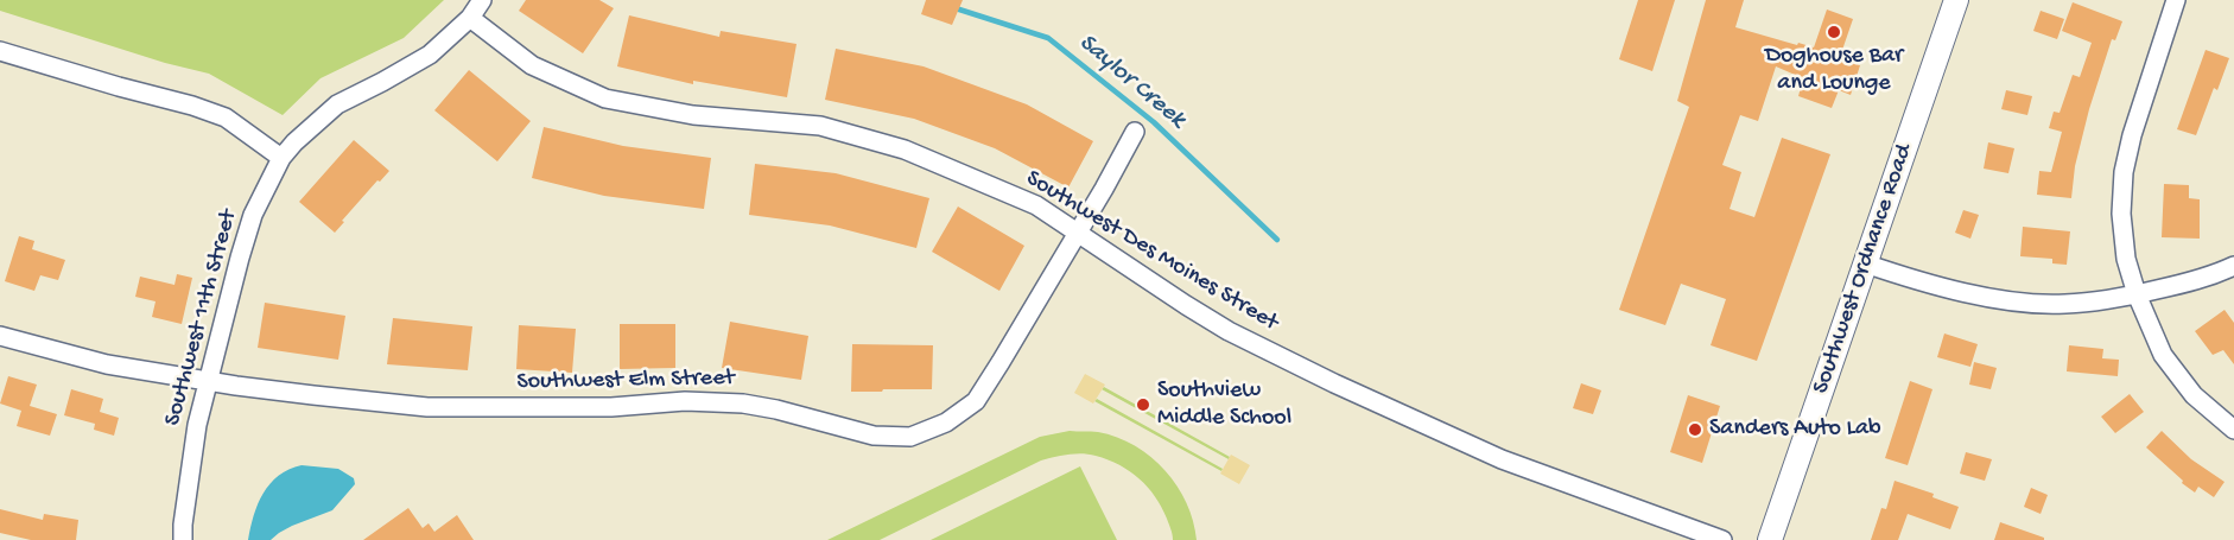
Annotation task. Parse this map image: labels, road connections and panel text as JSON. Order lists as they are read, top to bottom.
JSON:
{
  "streets": {
    "street": [
      "Southwest Des Moines Street",
      "Southwest Ordnance Road",
      "Southwest 11th Street",
      "Southwest Elm Street"
    ]
  },
  "crossings": [
    ["Southwest Des Moines Street", "Southwest 11th Street"],
    ["Southwest Des Moines Street", "Southwest Elm Street"],
    ["Southwest 11th Street", "Southwest Elm Street"]
  ],
  "water": ["Saylor Creek"],
  "places": ["Doghouse Bar and Lounge", "Southview Middle School", "Sanders Auto Lab"]
}
